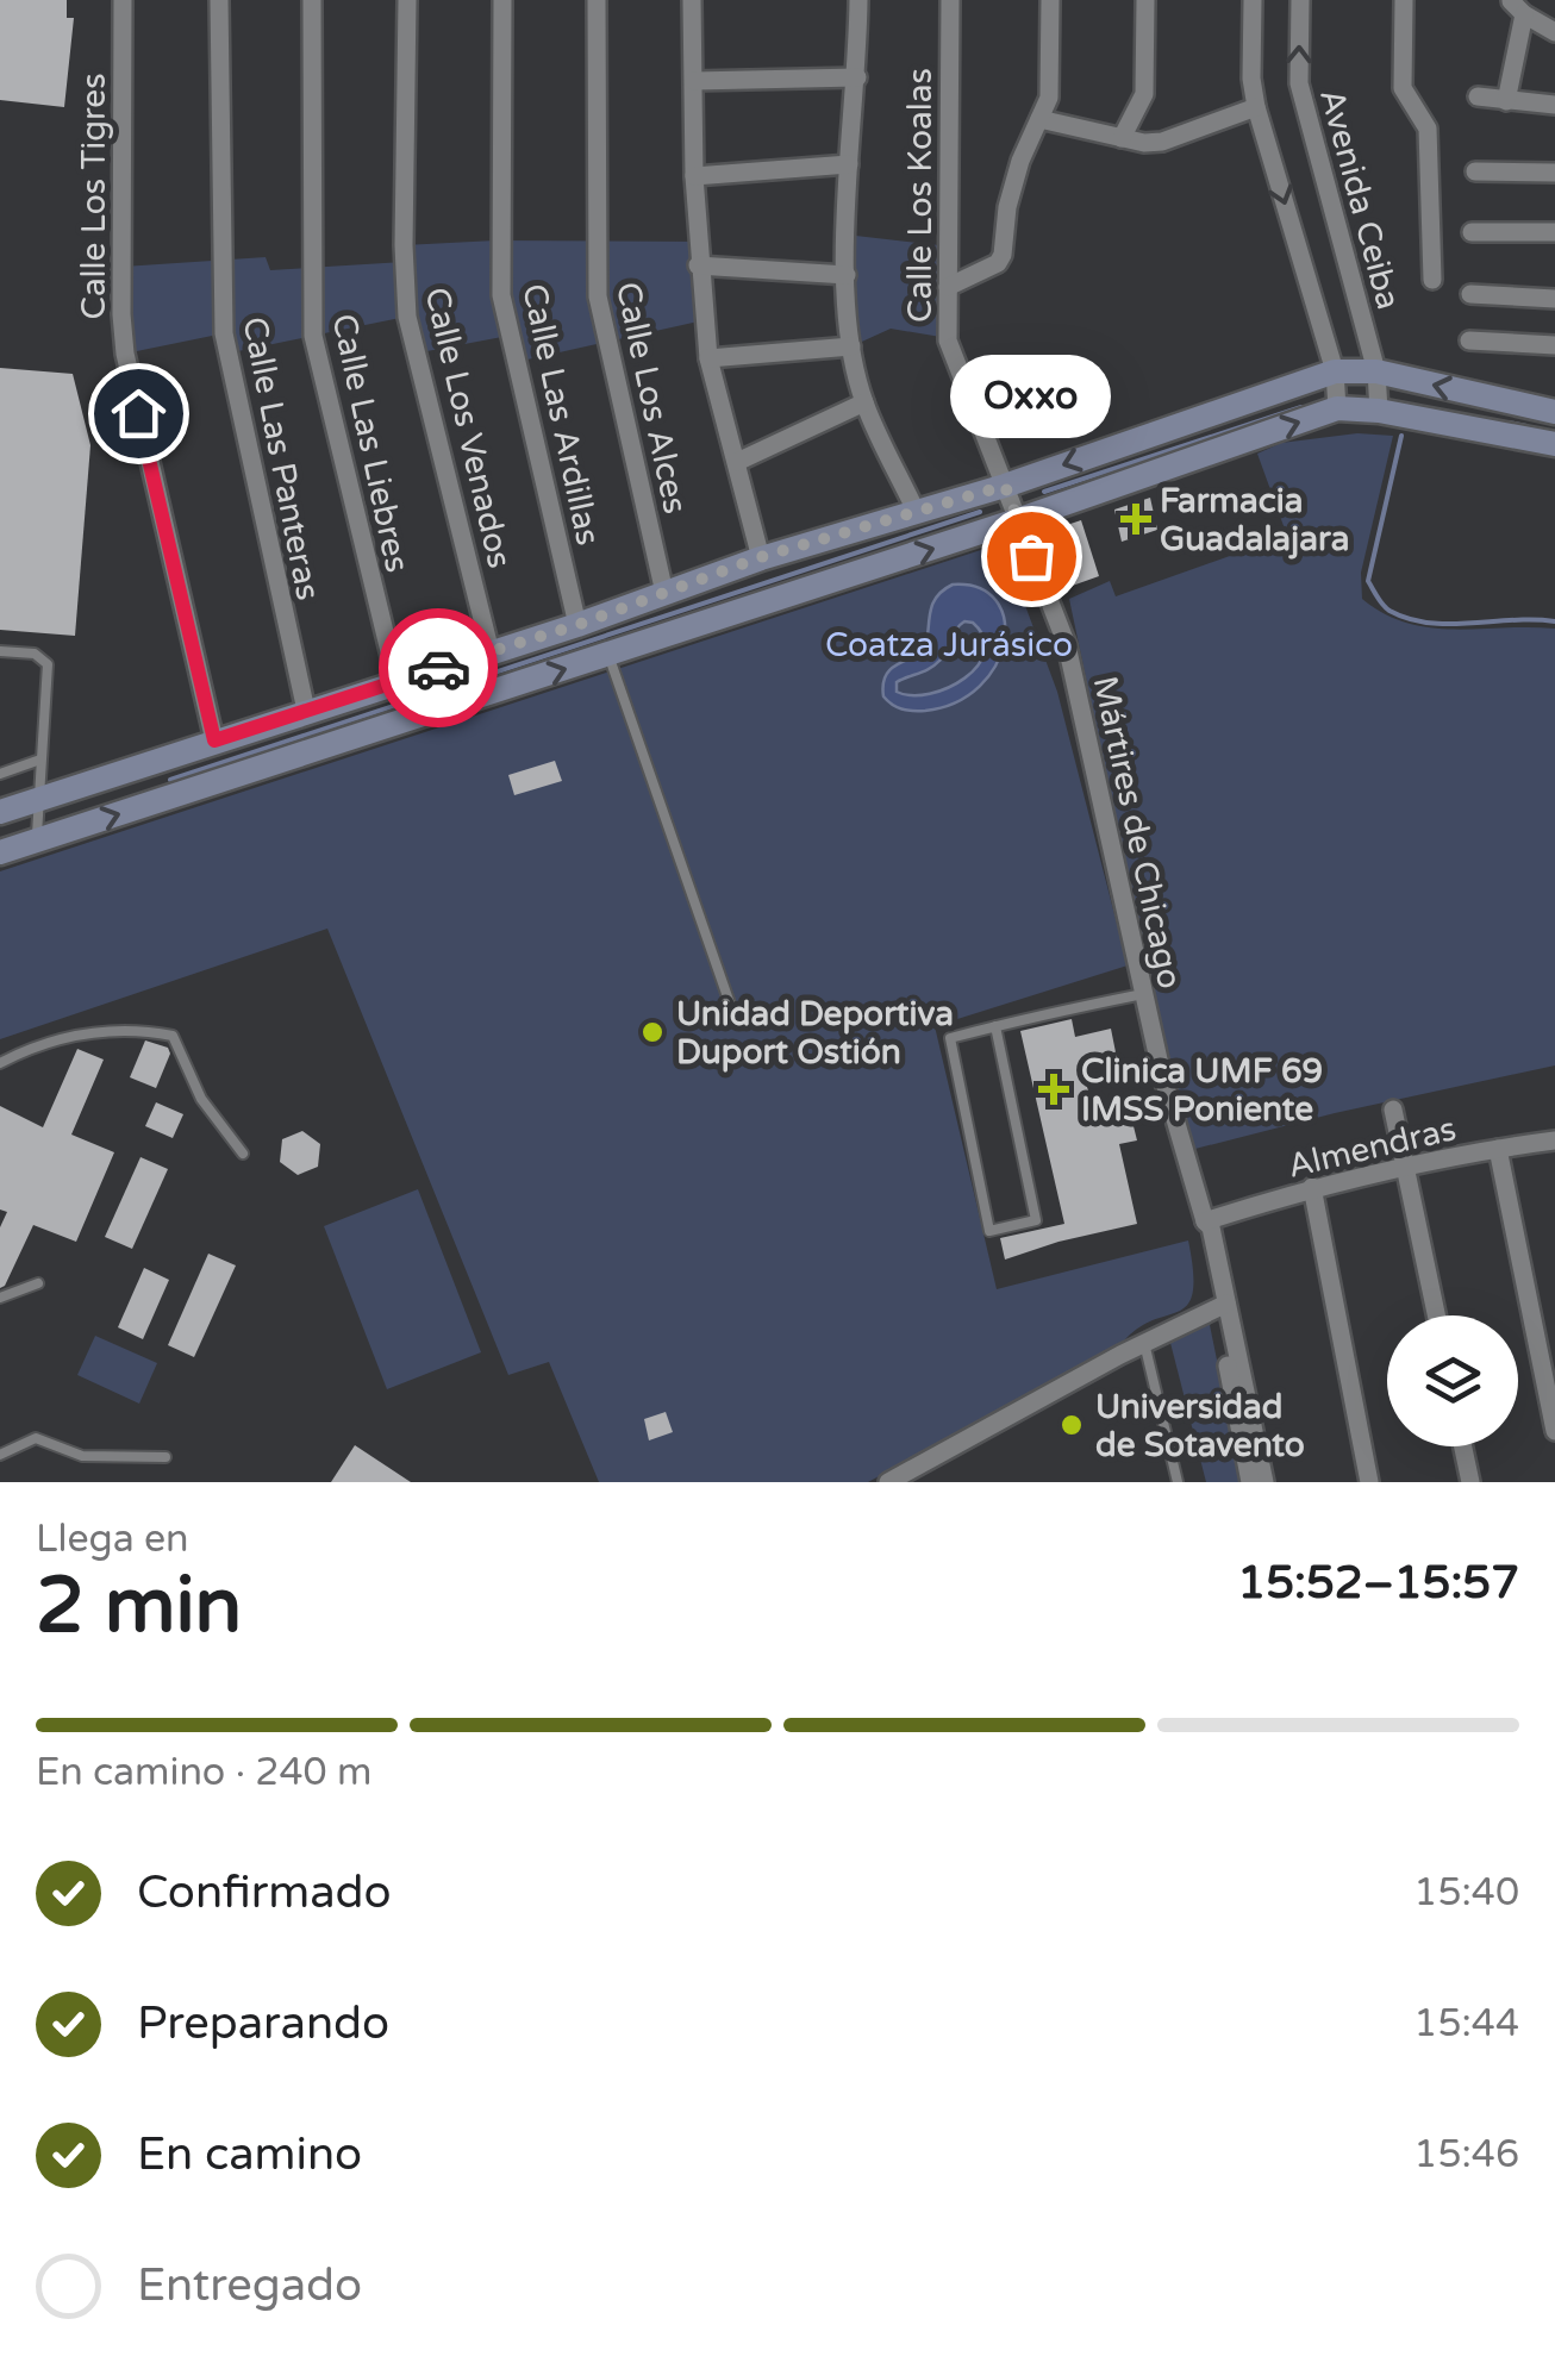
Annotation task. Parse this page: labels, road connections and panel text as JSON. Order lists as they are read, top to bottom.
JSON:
{
  "streets": {
    "street": [
      "Calle Los Koalas",
      "Calle Los Tigres",
      "Avenida Ceiba",
      "Calle Los Alces",
      "Calle Las Ardillas",
      "Calle Los Venados",
      "Calle Las Liebres",
      "Calle Las Panteras",
      "Mártires de Chicago",
      "Almendras"
    ]
  },
  "crossings": [
    ["Calle Los Koalas", "Mártires de Chicago"],
    ["Mártires de Chicago", "Almendras"]
  ],
  "parks": ["Coatza Jurásico"],
  "places": {
    "health": ["Farmacia Guadalajara", "Clinica UMF 69 IMSS Poniente"],
    "other": ["Oxxo", "Unidad Deportiva Duport Ostión", "Universidad de Sotavento"]
  },
  "page": {
    "bubble": "Oxxo",
    "heading": ["2 min", "Llega en", "15:52–15:57"],
    "bar": "En camino · 240 m",
    "list": [
      ["Confirmado", "15:40"],
      ["Preparando", "15:44"],
      ["En camino", "15:46"],
      "Entregado"
    ]
  }
}
